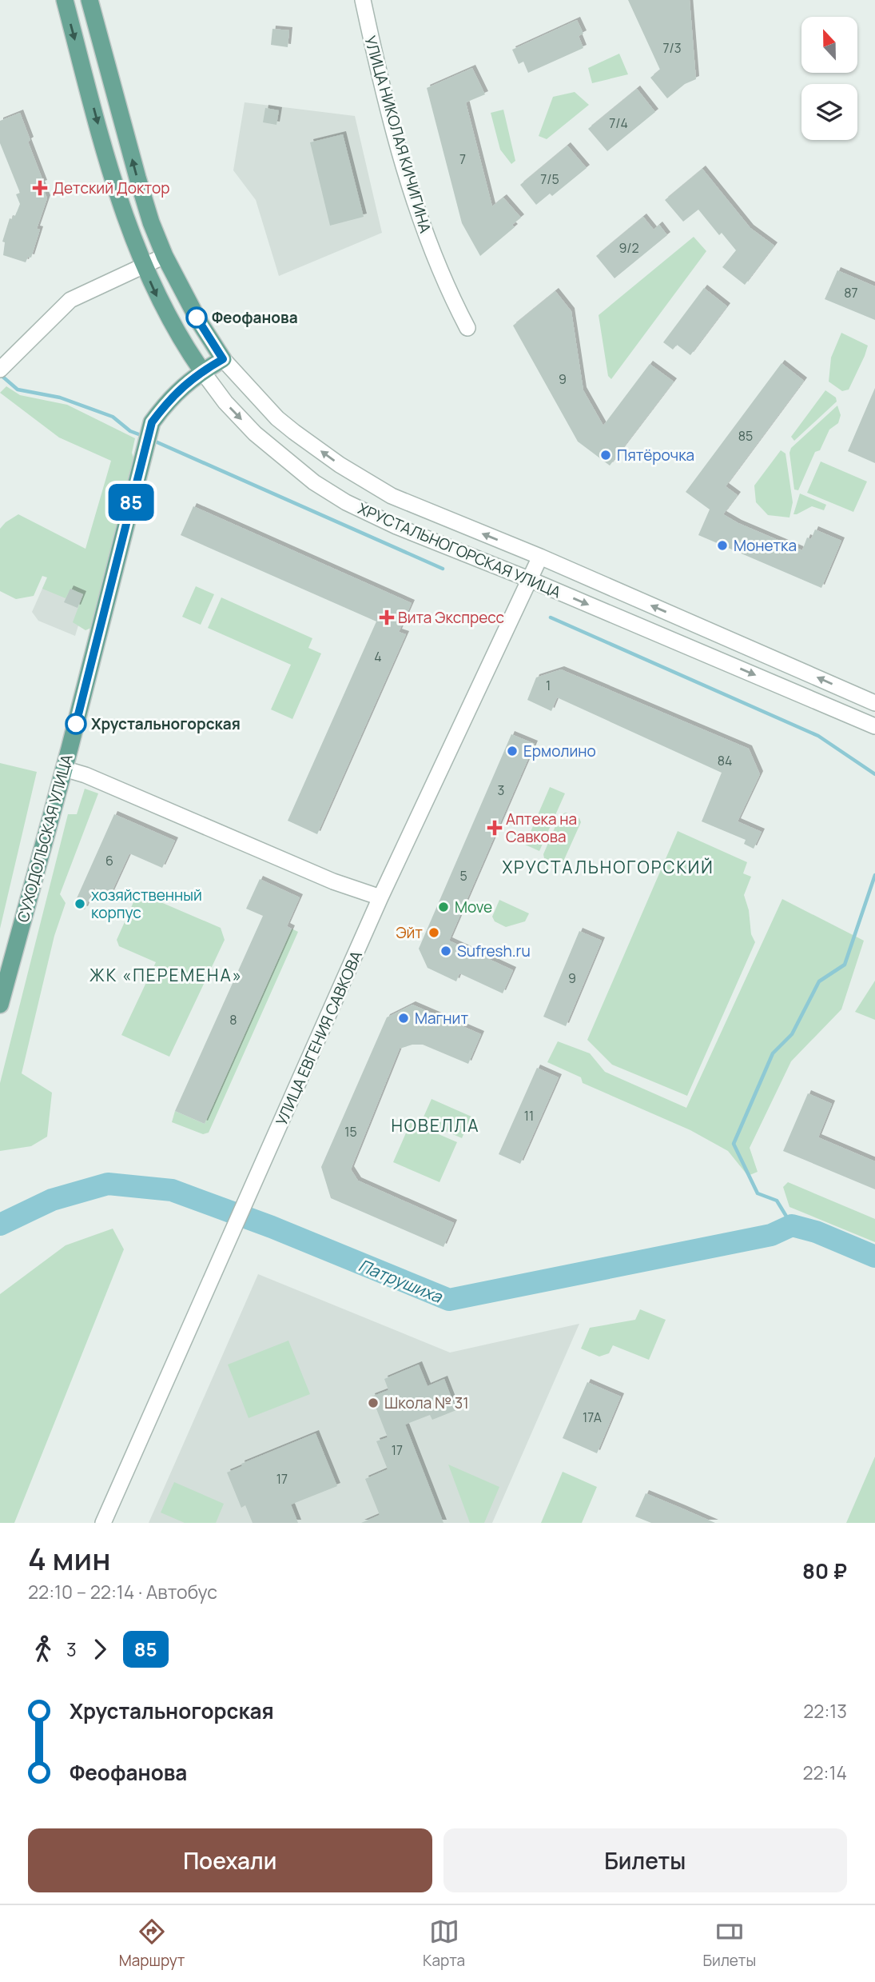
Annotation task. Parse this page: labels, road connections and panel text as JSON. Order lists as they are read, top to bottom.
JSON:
{
  "streets": {
    "main road": ["ХРУСТАЛЬНОГОРСКАЯ УЛИЦА", "СУХОДОЛЬСКАЯ УЛИЦА"],
    "street": ["УЛИЦА НИКОЛАЯ КИЧИГИНА", "УЛИЦА ЕВГЕНИЯ САВКОВА"]
  },
  "crossings": [
    ["ХРУСТАЛЬНОГОРСКАЯ УЛИЦА", "СУХОДОЛЬСКАЯ УЛИЦА"],
    ["ХРУСТАЛЬНОГОРСКАЯ УЛИЦА", "УЛИЦА ЕВГЕНИЯ САВКОВА"]
  ],
  "districts": ["ХРУСТАЛЬНОГОРСКИЙ", "ЖК «ПЕРЕМЕНА»", "НОВЕЛЛА"],
  "water": ["Патрушиха"],
  "places": {
    "health": ["Детский Доктор", "Вита Экспресс", "Аптека на Савкова"],
    "other": [
      "Феофанова",
      "Пятёрочка",
      "Монетка",
      "Хрустальногорская",
      "Ермолино",
      "хозяйственный корпус",
      "Move",
      "Эйт",
      "Sufresh.ru",
      "Магнит",
      "Школа № 31"
    ]
  },
  "lines": ["bus line 85"],
  "house_numbers": [
    "7/3",
    "7/4",
    "7",
    "7/5",
    "9/2",
    "87",
    "9",
    "85",
    "4",
    "1",
    "84",
    "3",
    "6",
    "5",
    "9",
    "8",
    "11",
    "15",
    "17А",
    "17",
    "17"
  ],
  "north": "top",
  "page": {
    "on_map": "85",
    "heading": ["4 мин", "22:10 – 22:14 · Автобус", "80 ₽"],
    "legs": ["3", "85"],
    "list": [
      {
        "name": "Хрустальногорская",
        "value": "22:13"
      },
      {
        "name": "Феофанова",
        "value": "22:14"
      }
    ],
    "buttons": ["Поехали", "Билеты"],
    "tabs": ["Маршрут", "Карта", "Билеты"]
  }
}
